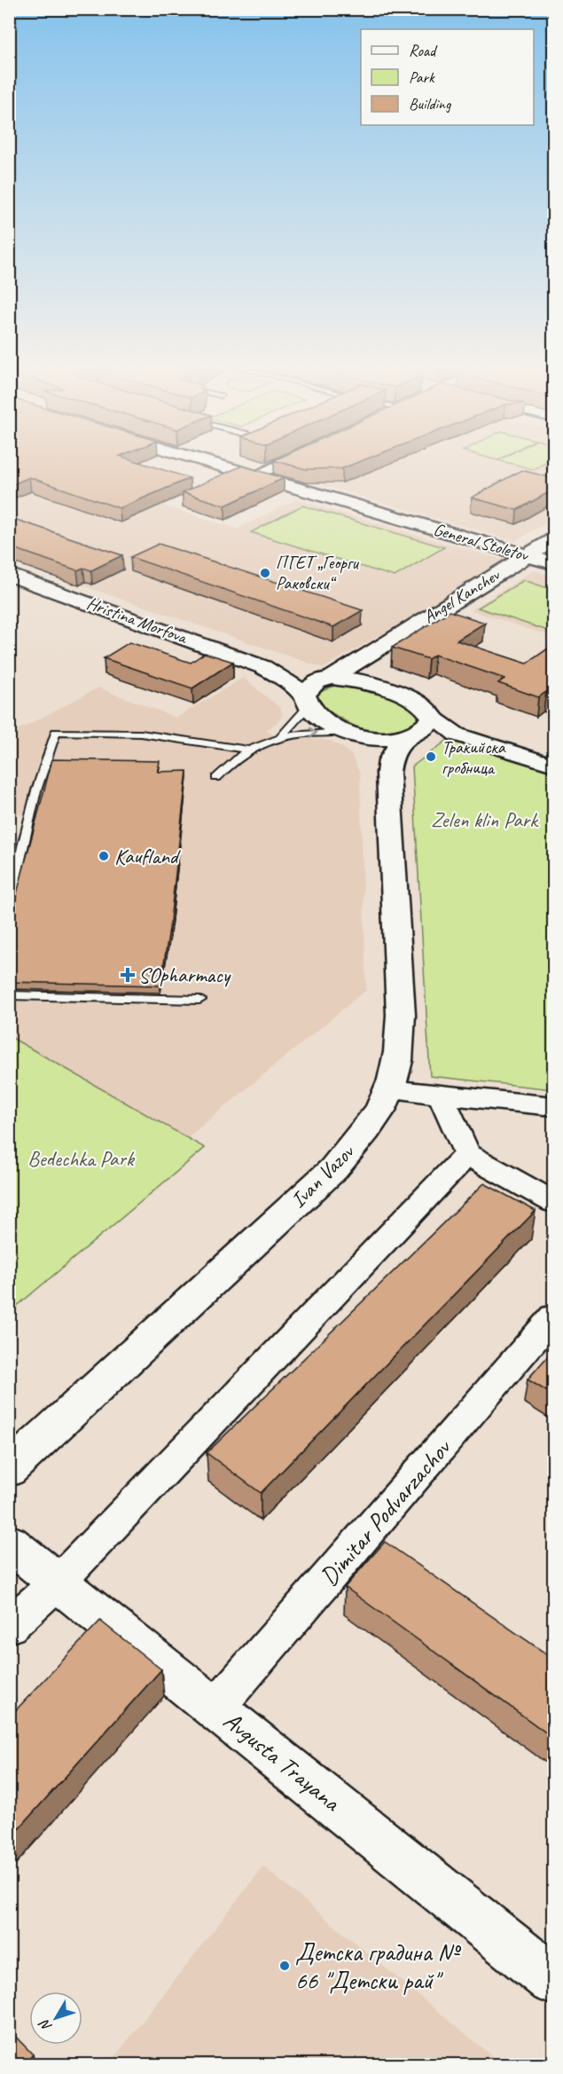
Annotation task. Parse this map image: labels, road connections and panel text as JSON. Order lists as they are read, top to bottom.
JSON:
{
  "streets": {
    "main road": [
      "General Stoletov",
      "Angel Kanchev",
      "Hristina Morfova",
      "Ivan Vazov",
      "Avgusta Trayana"
    ],
    "street": ["Dimitar Podvarzachov"]
  },
  "crossings": [
    ["General Stoletov", "Angel Kanchev"],
    ["Angel Kanchev", "Hristina Morfova"],
    ["Dimitar Podvarzachov", "Avgusta Trayana"]
  ],
  "parks": ["Zelen klin Park", "Bedechka Park"],
  "places": {
    "other": [
      "ПГЕТ „Георги Раковски“",
      "Тракийска гробница",
      "Kaufland",
      "Детска градина № 66 \"Детски рай\""
    ],
    "health": ["SOpharmacy"]
  },
  "legend": ["Road", "Park", "Building"],
  "north": "bottom left"
}
